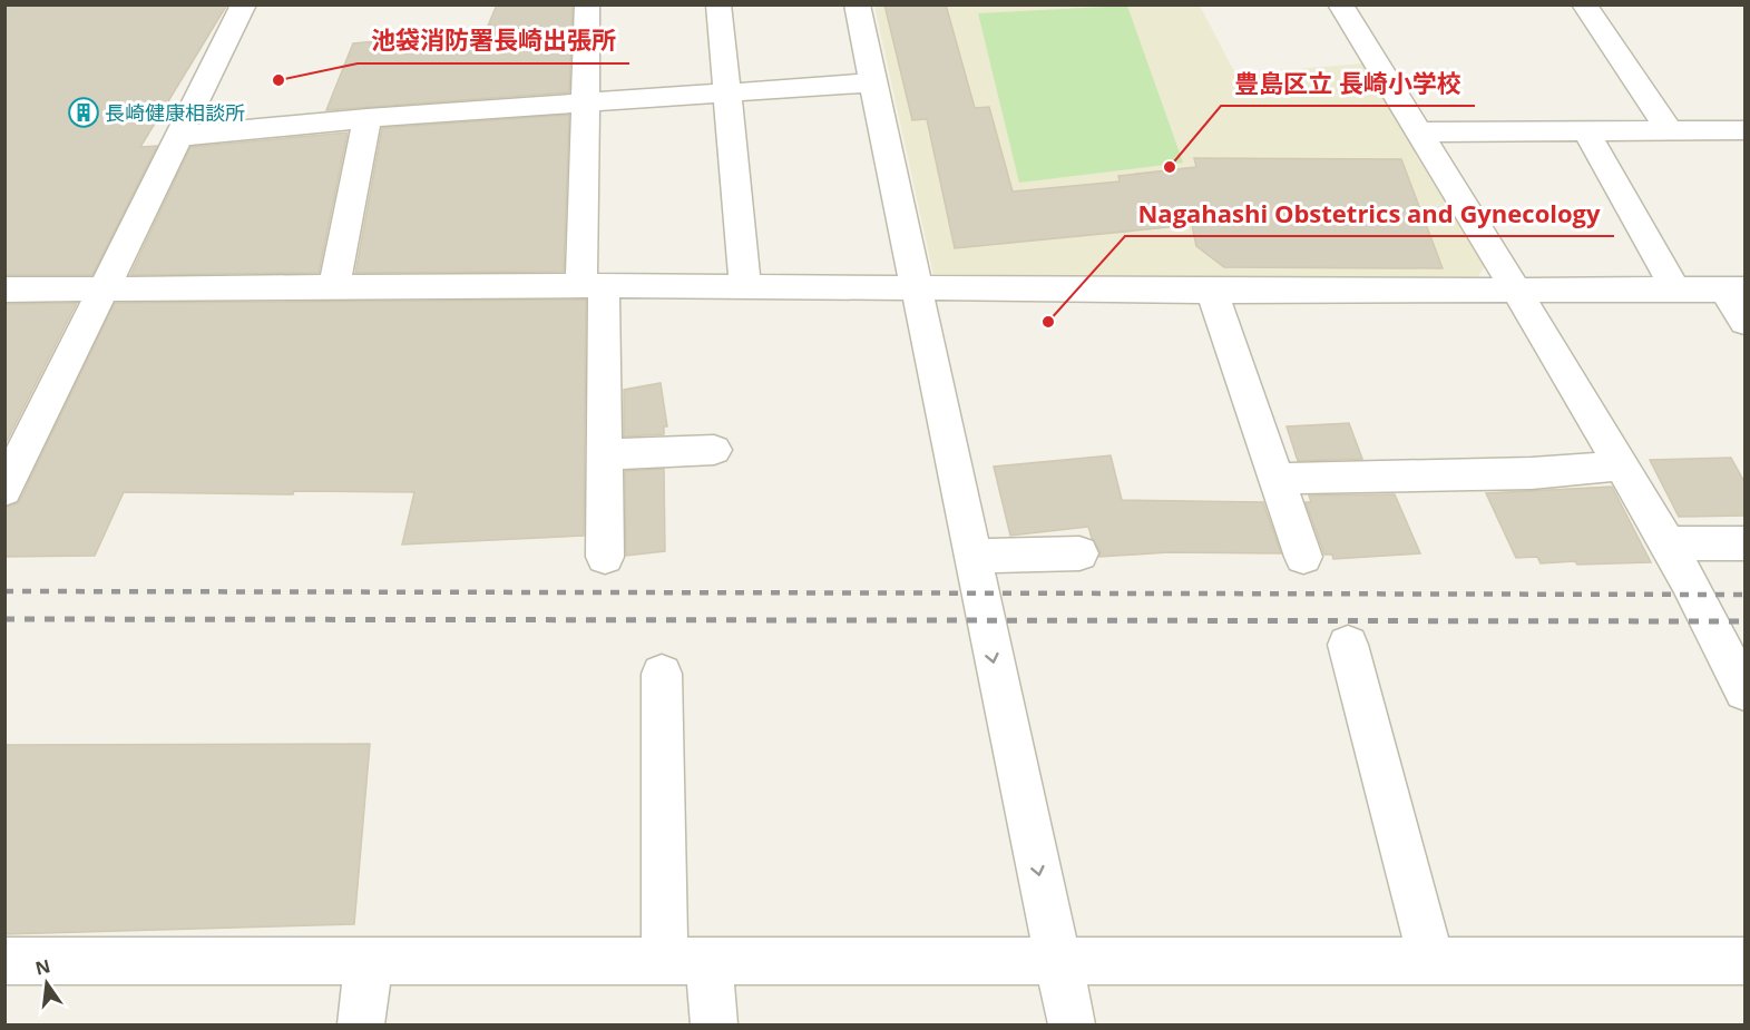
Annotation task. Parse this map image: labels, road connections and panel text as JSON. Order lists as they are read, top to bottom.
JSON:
{
  "places": {
    "other": ["池袋消防署長崎出張所", "豊島区立 長崎小学校", "Nagahashi Obstetrics and Gynecology"],
    "building": ["長崎健康相談所"]
  },
  "north": "top"
}
